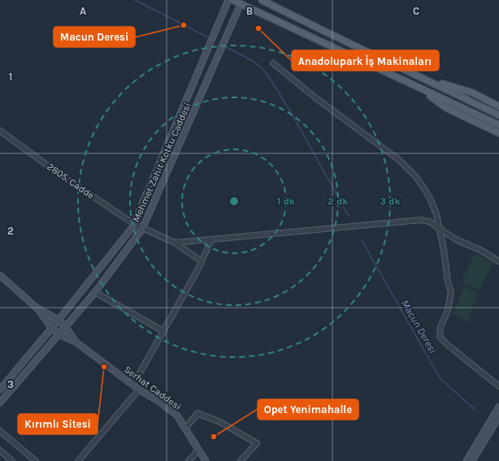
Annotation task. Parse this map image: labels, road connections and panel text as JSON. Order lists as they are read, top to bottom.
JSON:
{
  "streets": {
    "main road": ["Mehmet Zahit Kotku Caddesi", "Serhat Caddesi"],
    "street": ["2805. Cadde"]
  },
  "crossings": [
    ["Mehmet Zahit Kotku Caddesi", "2805. Cadde"],
    ["Mehmet Zahit Kotku Caddesi", "Serhat Caddesi"]
  ],
  "water": ["Macun Deresi"],
  "places": [
    "Macun Deresi",
    "Anadolupark İş Makinaları",
    "Kırımlı Sitesi",
    "Opet Yenimahalle"
  ],
  "grid": {
    "columns": ["A", "B", "C"],
    "rows": ["1", "2", "3"]
  },
  "rings": ["1 dk", "2 dk", "3 dk"]
}
